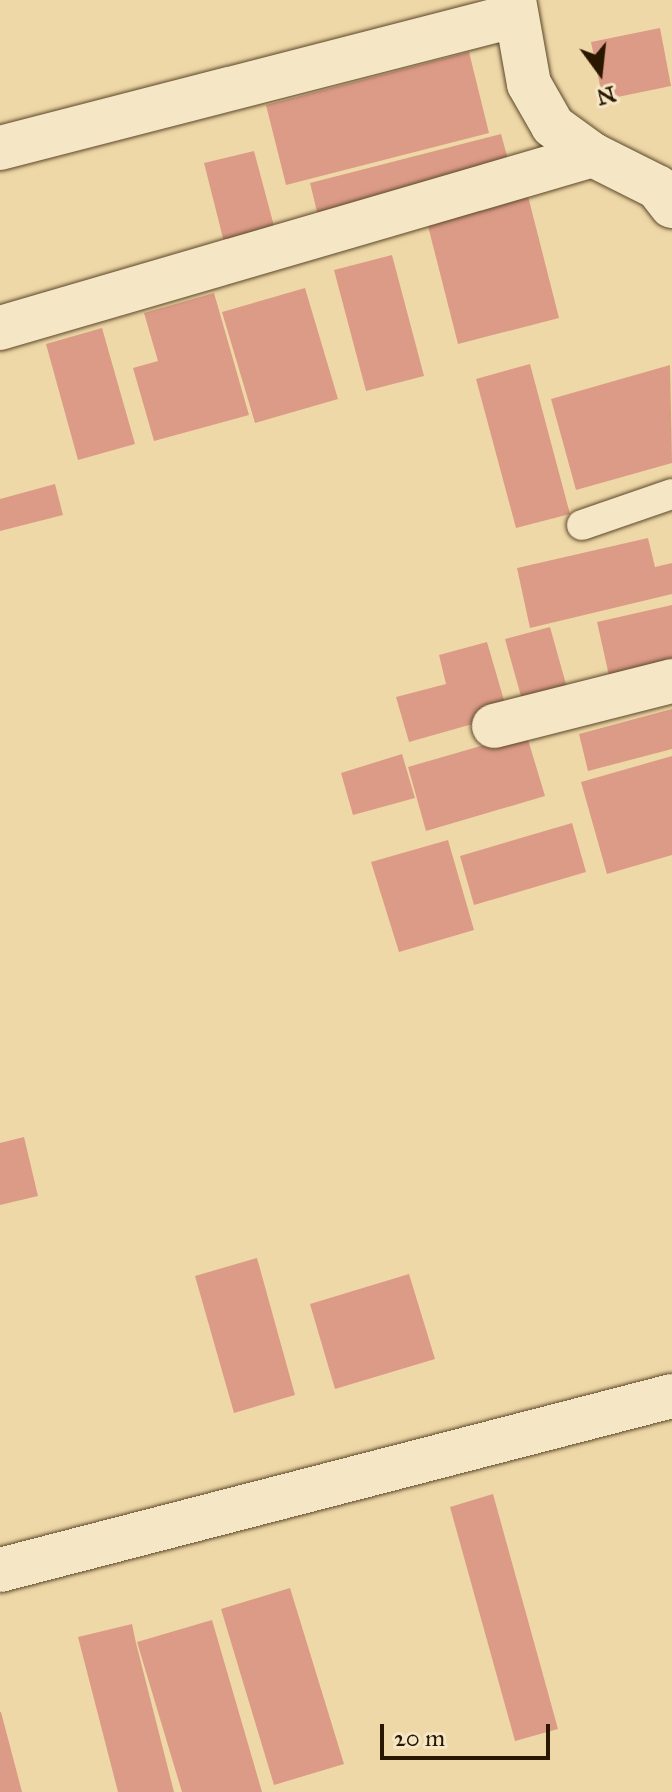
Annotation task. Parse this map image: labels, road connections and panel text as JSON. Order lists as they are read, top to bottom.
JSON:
{
  "scale_bar": "20 m",
  "north": "bottom"
}
